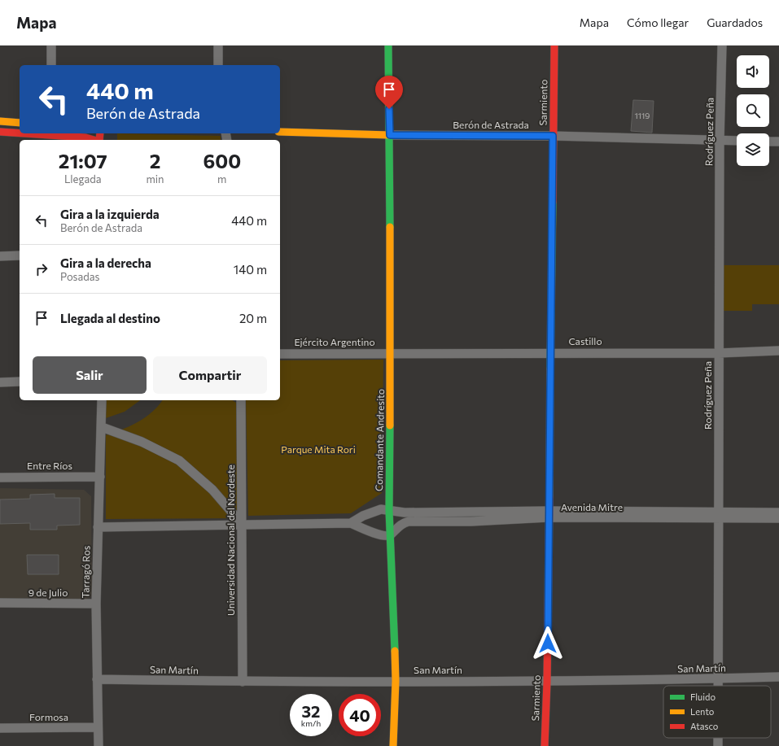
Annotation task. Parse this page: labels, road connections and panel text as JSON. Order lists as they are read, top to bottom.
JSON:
{
  "streets": {
    "street": [
      "Sarmiento",
      "Berón de Astrada",
      "Rodríguez Peña",
      "Castillo",
      "Ejército Argentino",
      "Comandante Andresito",
      "Entre Ríos",
      "Avenida Mitre",
      "Universidad Nacional del Nordeste",
      "Tarragó Ros",
      "9 de Julio",
      "San Martín",
      "Formosa"
    ]
  },
  "crossings": [
    ["Sarmiento", "Berón de Astrada"],
    ["Sarmiento", "Castillo"],
    ["Sarmiento", "Avenida Mitre"],
    ["Sarmiento", "San Martín"],
    ["Berón de Astrada", "Rodríguez Peña"],
    ["Berón de Astrada", "Comandante Andresito"],
    ["Rodríguez Peña", "Castillo"],
    ["Rodríguez Peña", "Avenida Mitre"],
    ["Rodríguez Peña", "San Martín"],
    ["Castillo", "Ejército Argentino"],
    ["Castillo", "Comandante Andresito"],
    ["Ejército Argentino", "Comandante Andresito"],
    ["Comandante Andresito", "Avenida Mitre"],
    ["Comandante Andresito", "San Martín"],
    ["Entre Ríos", "Tarragó Ros"],
    ["Universidad Nacional del Nordeste", "San Martín"],
    ["Tarragó Ros", "9 de Julio"],
    ["Tarragó Ros", "San Martín"],
    ["Tarragó Ros", "Formosa"]
  ],
  "parks": ["Parque Mita Rori"],
  "house_numbers": ["1119"],
  "legend": ["Fluido", "Lento", "Atasco"],
  "page": {
    "header": "Mapa",
    "nav": ["Mapa", "Cómo llegar", "Guardados"],
    "turn": ["440 m", "Berón de Astrada"],
    "eta": [
      "21:07",
      "Llegada",
      "2",
      "min",
      "600",
      "m"
    ],
    "list": [
      {
        "name": "Gira a la izquierda",
        "note": "Berón de Astrada",
        "value": "440 m"
      },
      {
        "name": "Gira a la derecha",
        "note": "Posadas",
        "value": "140 m"
      },
      {
        "name": "Llegada al destino",
        "value": "20 m"
      }
    ],
    "buttons": ["Salir", "Compartir"],
    "speed": "32 km/h",
    "limit": "40"
  }
}
